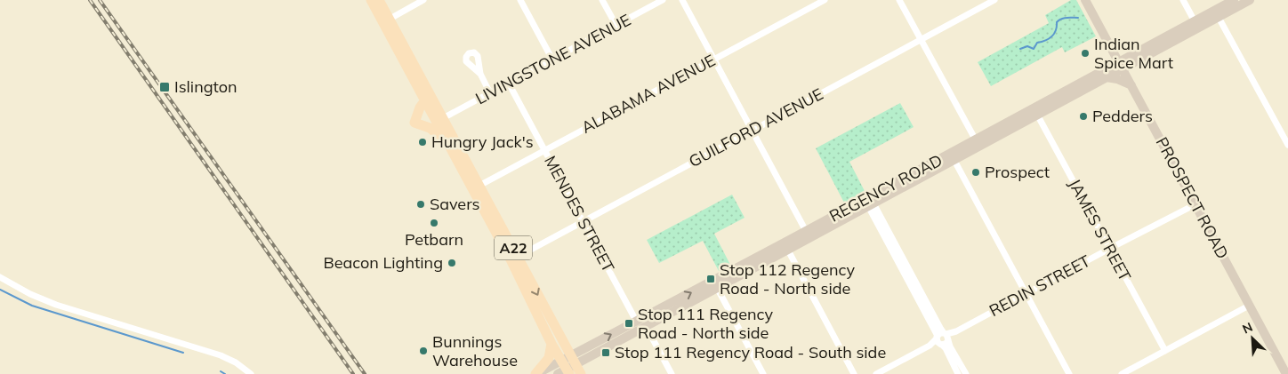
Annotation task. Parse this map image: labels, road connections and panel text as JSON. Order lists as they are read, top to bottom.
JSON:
{
  "streets": {
    "main road": ["REGENCY ROAD", "PROSPECT ROAD", "A22"],
    "street": [
      "LIVINGSTONE AVENUE",
      "ALABAMA AVENUE",
      "GUILFORD AVENUE",
      "MENDES STREET",
      "JAMES STREET",
      "REDIN STREET"
    ]
  },
  "crossings": [
    ["LIVINGSTONE AVENUE", "MENDES STREET"],
    ["LIVINGSTONE AVENUE", "A22"],
    ["ALABAMA AVENUE", "MENDES STREET"],
    ["ALABAMA AVENUE", "A22"],
    ["GUILFORD AVENUE", "MENDES STREET"],
    ["GUILFORD AVENUE", "A22"],
    ["REGENCY ROAD", "PROSPECT ROAD"],
    ["REGENCY ROAD", "MENDES STREET"],
    ["REGENCY ROAD", "JAMES STREET"],
    ["REGENCY ROAD", "A22"],
    ["PROSPECT ROAD", "REDIN STREET"],
    ["JAMES STREET", "REDIN STREET"]
  ],
  "places": {
    "other": [
      "Indian Spice Mart",
      "Pedders",
      "Hungry Jack's",
      "Prospect",
      "Savers",
      "Petbarn",
      "Beacon Lighting",
      "Bunnings Warehouse"
    ],
    "transit": [
      "Islington",
      "Stop 112 Regency Road - North side",
      "Stop 111 Regency Road - North side",
      "Stop 111 Regency Road - South side"
    ]
  },
  "north": "top left"
}
